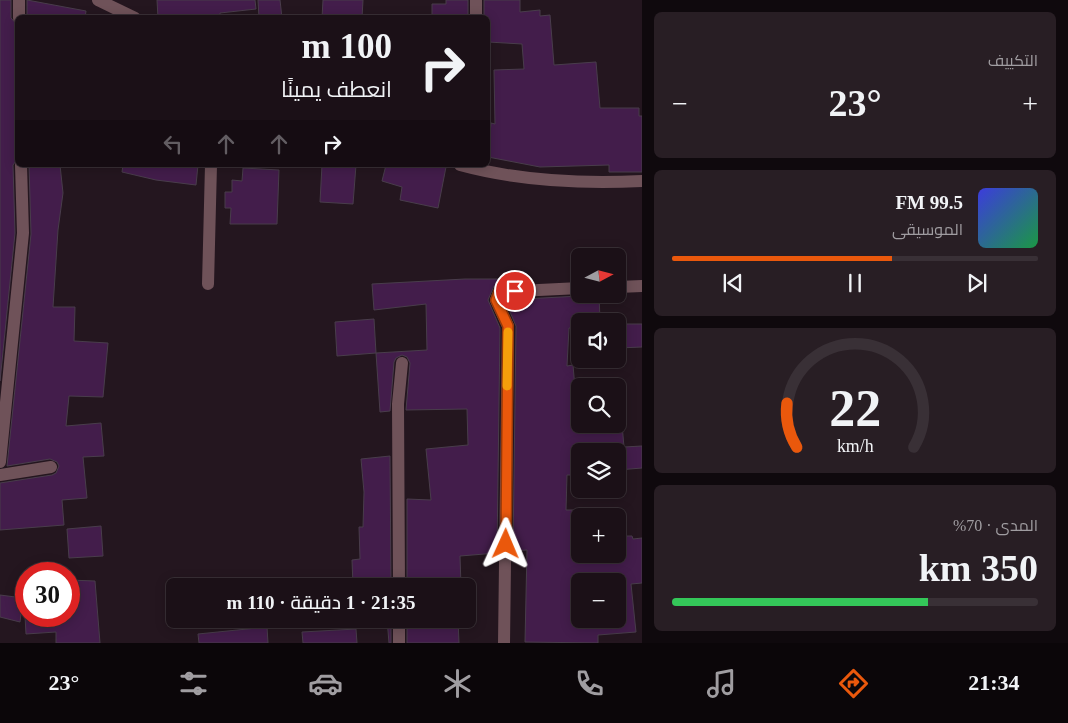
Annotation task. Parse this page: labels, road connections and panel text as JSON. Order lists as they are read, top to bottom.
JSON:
{
  "north": "right",
  "page": {
    "tile": [
      "التكييف",
      ["المدى · 70%", "350 km"]
    ],
    "turn": ["100 m", "انعطف يمينًا"],
    "heat": ["−", "23°", "+"],
    "song": ["99.5 FM", "الموسيقى"],
    "map_buttons": ["+", "−"],
    "limit": "30",
    "trip": "21:35 · 1 دقيقة · 110 m",
    "tabs": ["21:34", "23°"],
    "gauge": ["22", "km/h"]
  }
}
